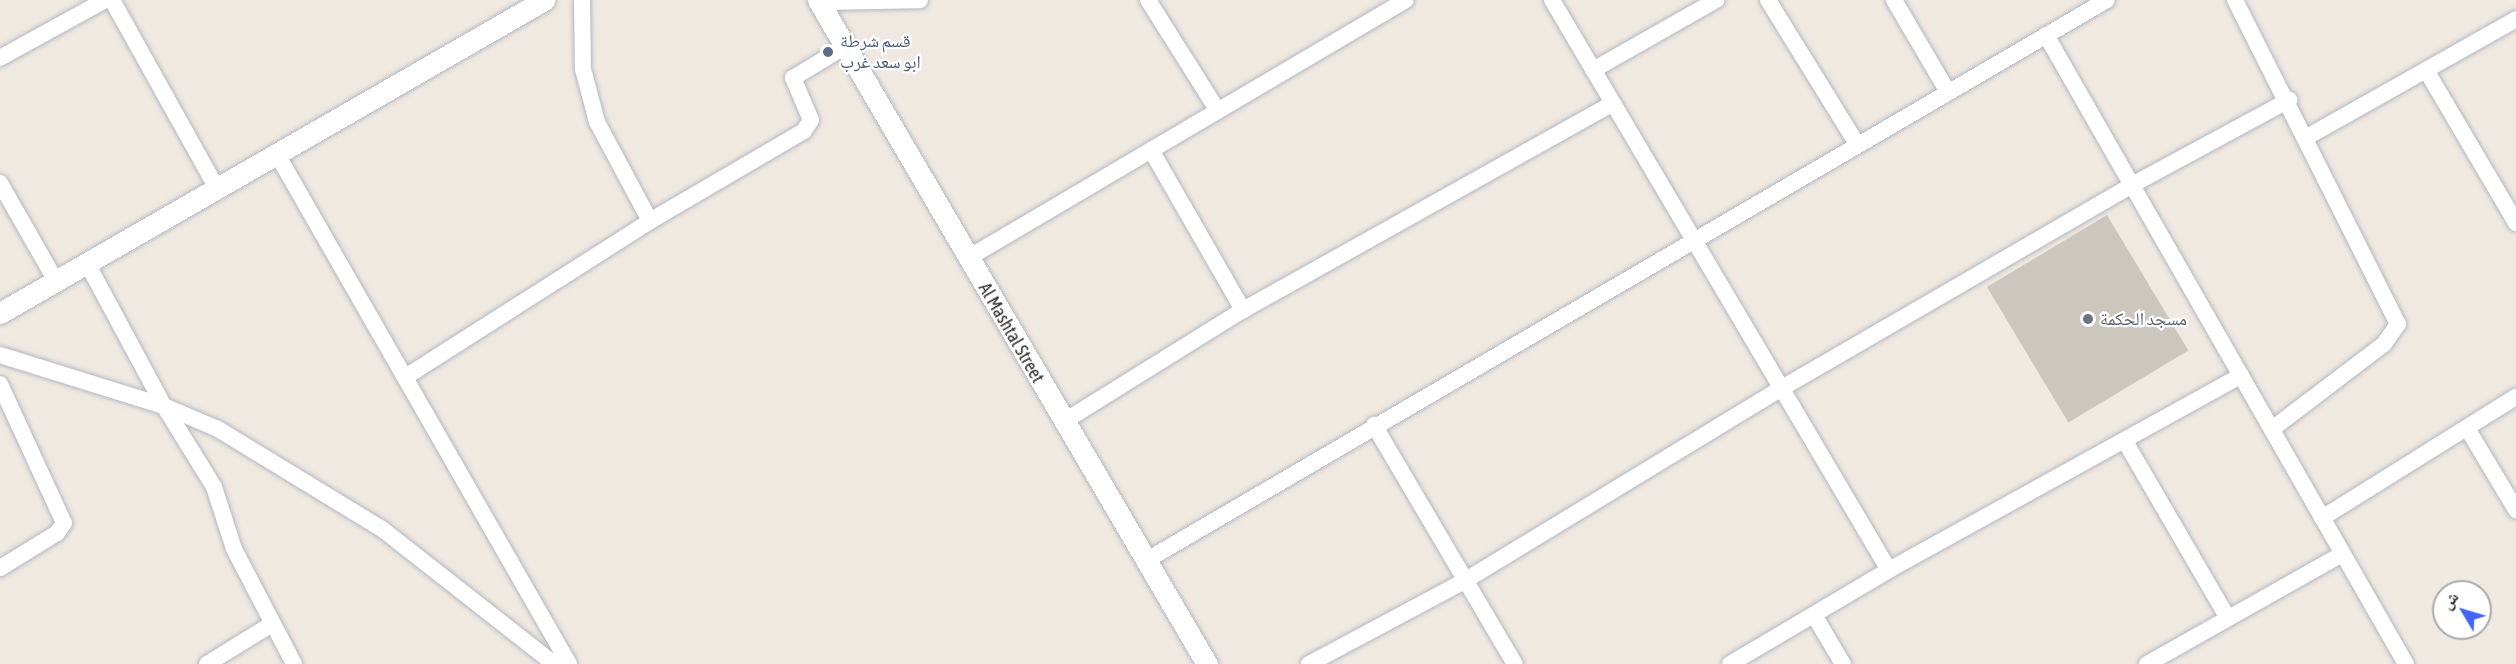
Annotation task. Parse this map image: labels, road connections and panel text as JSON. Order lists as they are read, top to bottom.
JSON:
{
  "streets": {
    "street": ["Al Mashtal Street"]
  },
  "places": ["قسم شرطة ابو سعد غرب", "مسجد الحكمة"],
  "north": "top left"
}
